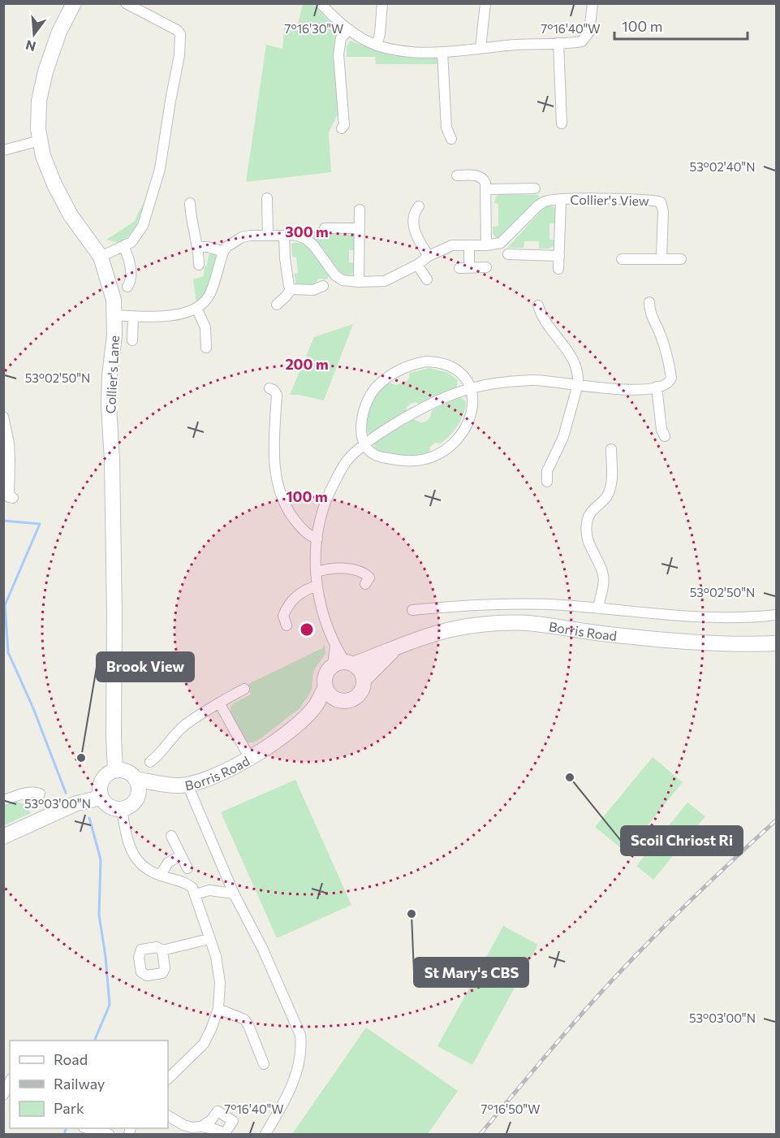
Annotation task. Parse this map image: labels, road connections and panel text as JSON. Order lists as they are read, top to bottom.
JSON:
{
  "streets": {
    "street": ["Collier's View", "Collier's Lane", "Borris Road"]
  },
  "crossings": [
    ["Collier's Lane", "Borris Road"]
  ],
  "places": ["Brook View", "Scoil Chriost Ri", "St Mary's CBS"],
  "legend": ["Road", "Railway", "Park"],
  "scale_bar": "100 m",
  "north": "bottom",
  "coordinates": [
    "7°16'30\"W",
    "7°16'40\"W",
    "53°02'40\"N",
    "53°02'50\"N",
    "53°03'00\"N",
    "7°16'50\"W"
  ],
  "rings": ["300 m", "200 m", "100 m"]
}
